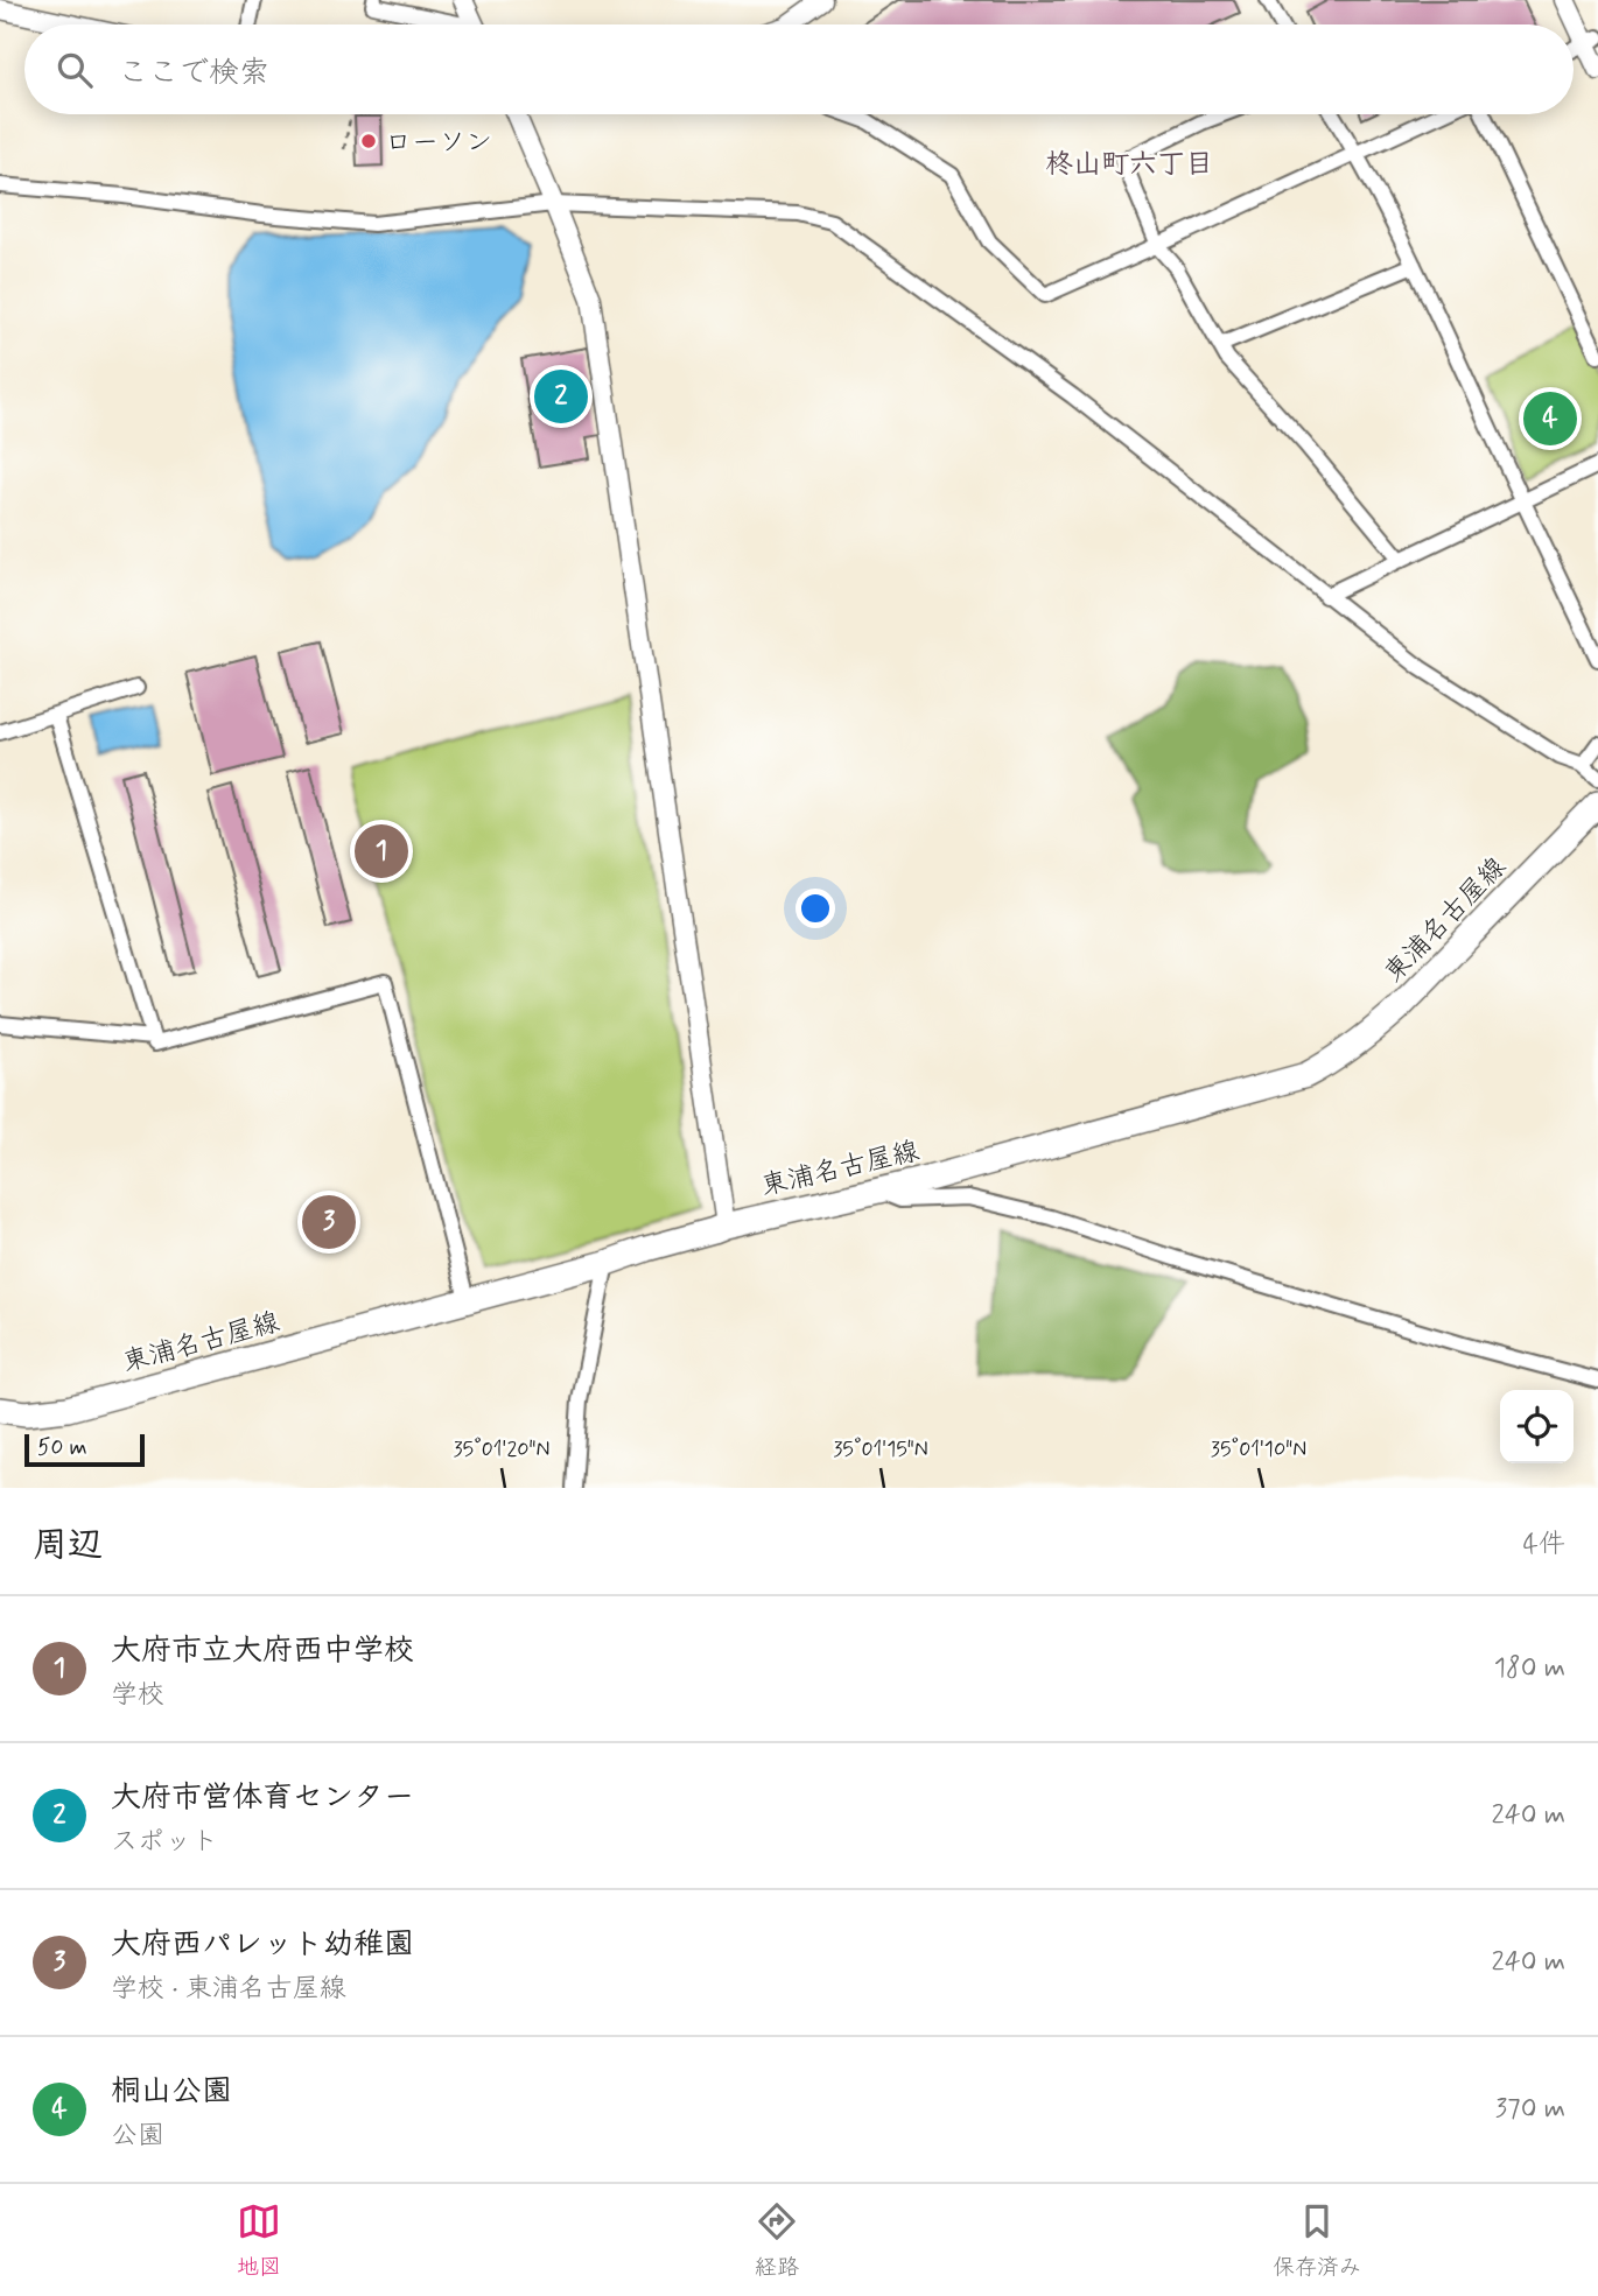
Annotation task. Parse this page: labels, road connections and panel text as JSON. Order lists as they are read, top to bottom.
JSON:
{
  "streets": {
    "main road": ["東浦名古屋線"]
  },
  "districts": ["柊山町六丁目"],
  "places": ["ローソン"],
  "scale_bar": "50 m",
  "page": {
    "search": "ここで検索",
    "pins": [
      "2",
      "4",
      "1",
      "3"
    ],
    "scale": "50 m",
    "heading": ["周辺", "4件"],
    "list": [
      {
        "mark": "1",
        "name": "大府市立大府西中学校",
        "note": "学校",
        "value": "180 m"
      },
      {
        "mark": "2",
        "name": "大府市営体育センター",
        "note": "スポット",
        "value": "240 m"
      },
      {
        "mark": "3",
        "name": "大府西パレット幼稚園",
        "note": "学校 · 東浦名古屋線",
        "value": "240 m"
      },
      {
        "mark": "4",
        "name": "桐山公園",
        "note": "公園",
        "value": "370 m"
      }
    ],
    "nav": ["地図", "経路", "保存済み"]
  },
  "coordinates": ["35°01'20\"N", "35°01'15\"N", "35°01'10\"N"]
}
